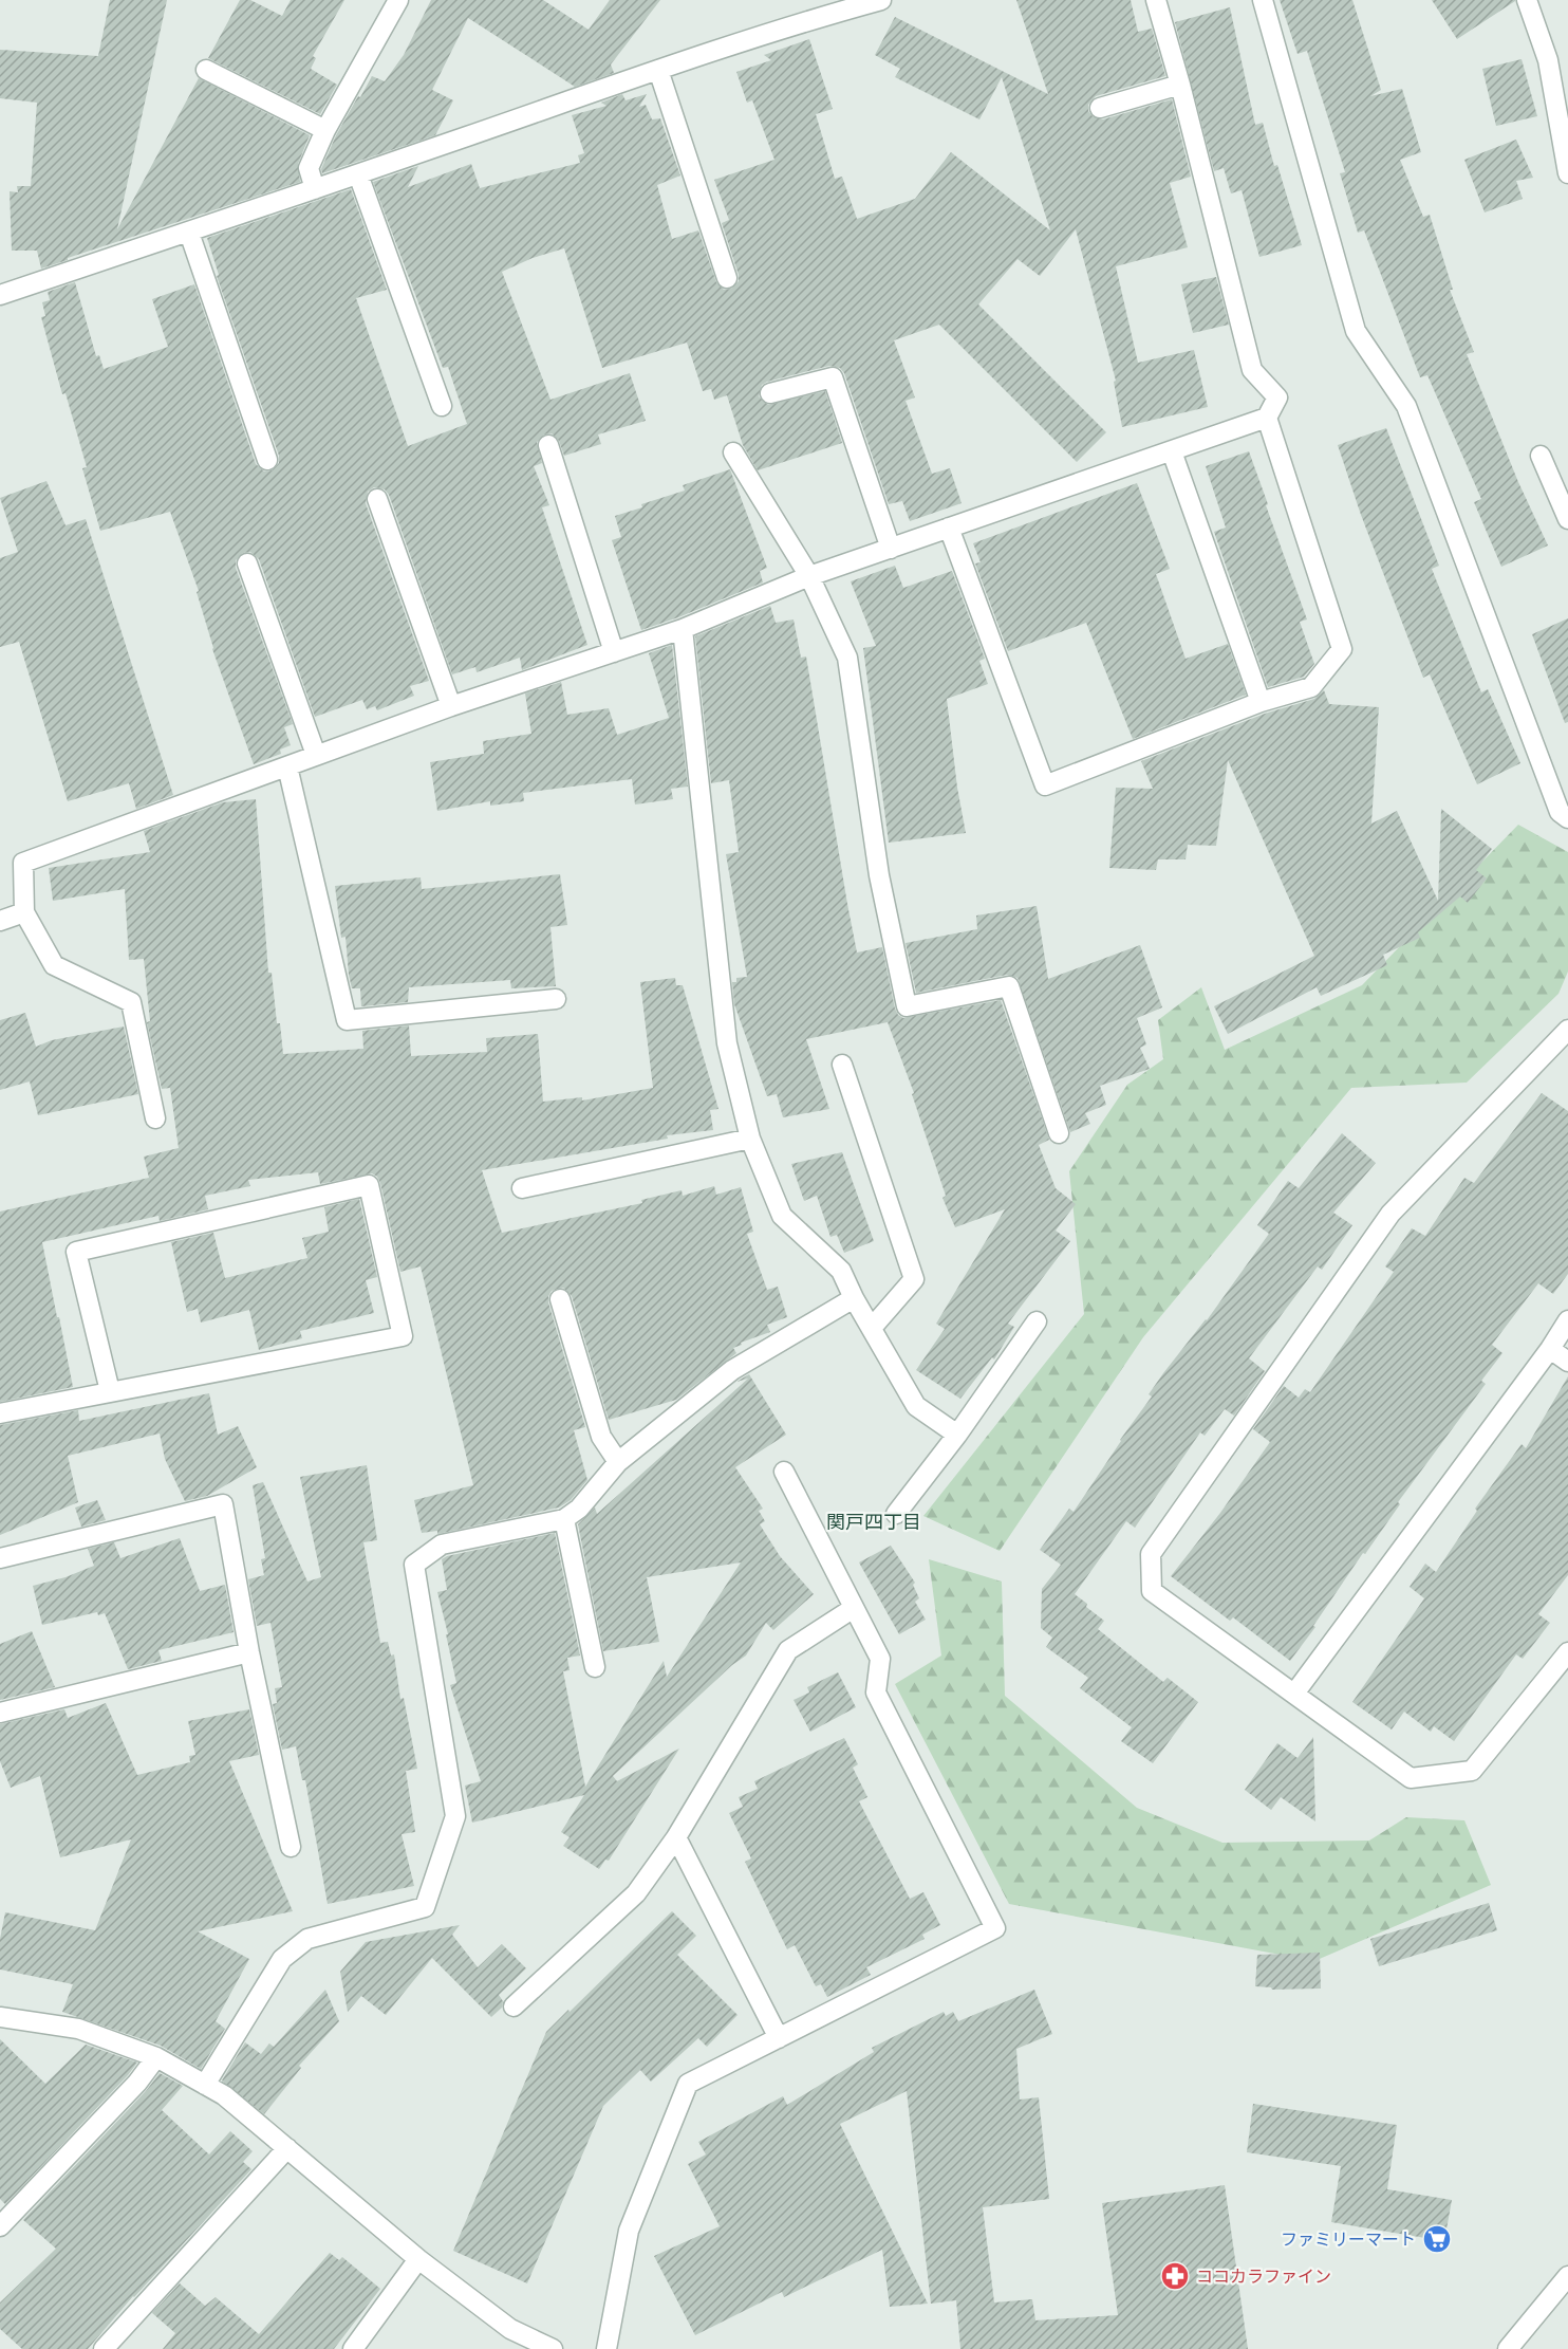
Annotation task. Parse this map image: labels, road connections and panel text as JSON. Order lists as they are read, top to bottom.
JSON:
{
  "districts": ["関戸四丁目"],
  "places": {
    "supermarket": ["ファミリーマート"],
    "pharmacy": ["ココカラファイン"]
  }
}
